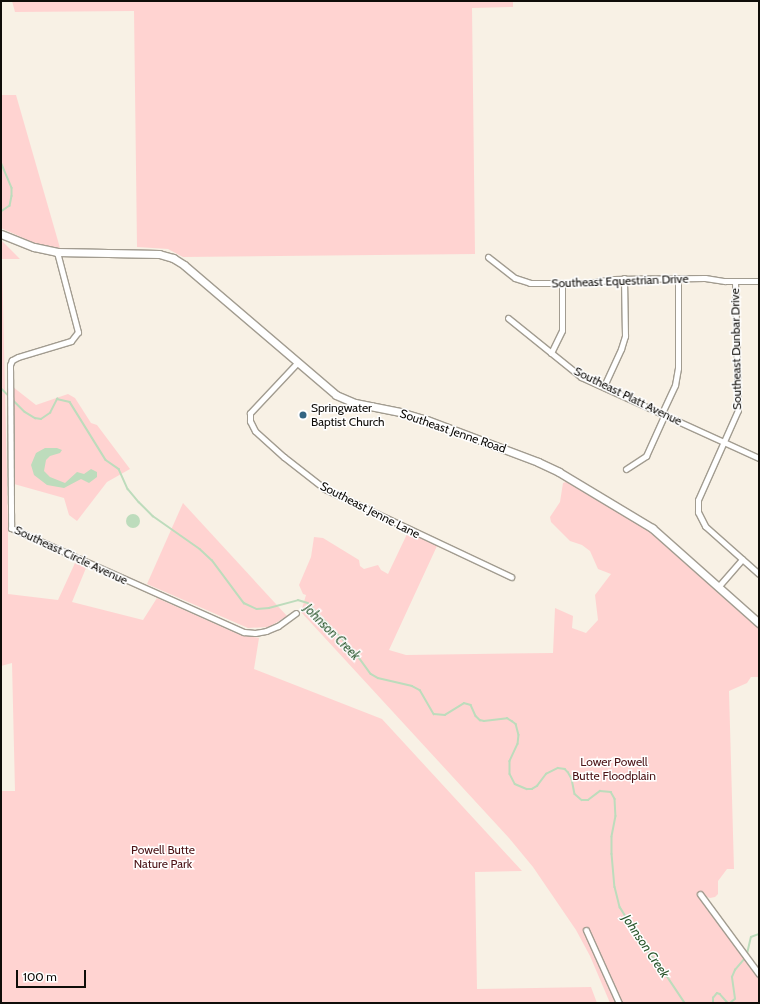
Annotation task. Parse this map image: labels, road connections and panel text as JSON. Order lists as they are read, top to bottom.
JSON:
{
  "streets": {
    "main road": ["Southeast Jenne Road"],
    "street": [
      "Southeast Equestrian Drive",
      "Southeast Dunbar Drive",
      "Southeast Platt Avenue",
      "Southeast Jenne Lane",
      "Southeast Circle Avenue"
    ]
  },
  "crossings": [
    ["Southeast Equestrian Drive", "Southeast Dunbar Drive"],
    ["Southeast Dunbar Drive", "Southeast Platt Avenue"],
    ["Southeast Jenne Road", "Southeast Jenne Lane"],
    ["Southeast Jenne Road", "Southeast Circle Avenue"]
  ],
  "water": ["Johnson Creek"],
  "parks": ["Lower Powell Butte Floodplain", "Powell Butte Nature Park"],
  "places": ["Springwater Baptist Church"],
  "scale_bar": "100 m"
}
